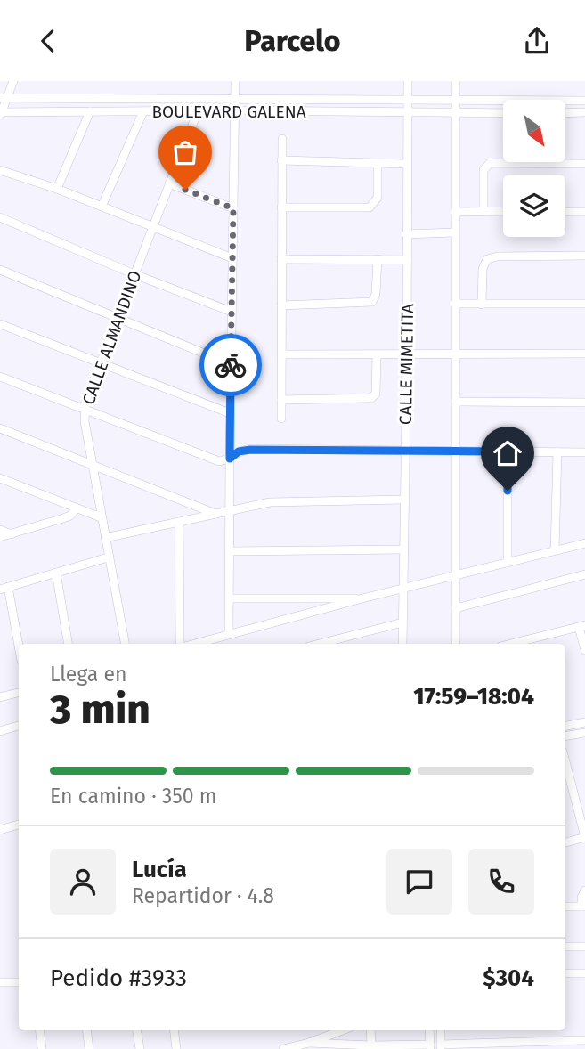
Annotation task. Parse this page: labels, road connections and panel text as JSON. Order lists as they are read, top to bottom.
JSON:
{
  "streets": {
    "street": ["BOULEVARD GALENA", "CALLE ALMANDINO", "CALLE MIMETITA"]
  },
  "crossings": [
    ["BOULEVARD GALENA", "CALLE ALMANDINO"],
    ["BOULEVARD GALENA", "CALLE MIMETITA"]
  ],
  "north": "bottom right",
  "page": {
    "header": "Parcelo",
    "heading": ["3 min", "Llega en", "17:59–18:04"],
    "panel": [
      "Lucía",
      "Repartidor · 4.8",
      "Pedido #3933",
      "$304"
    ],
    "bar": "En camino · 350 m"
  }
}
